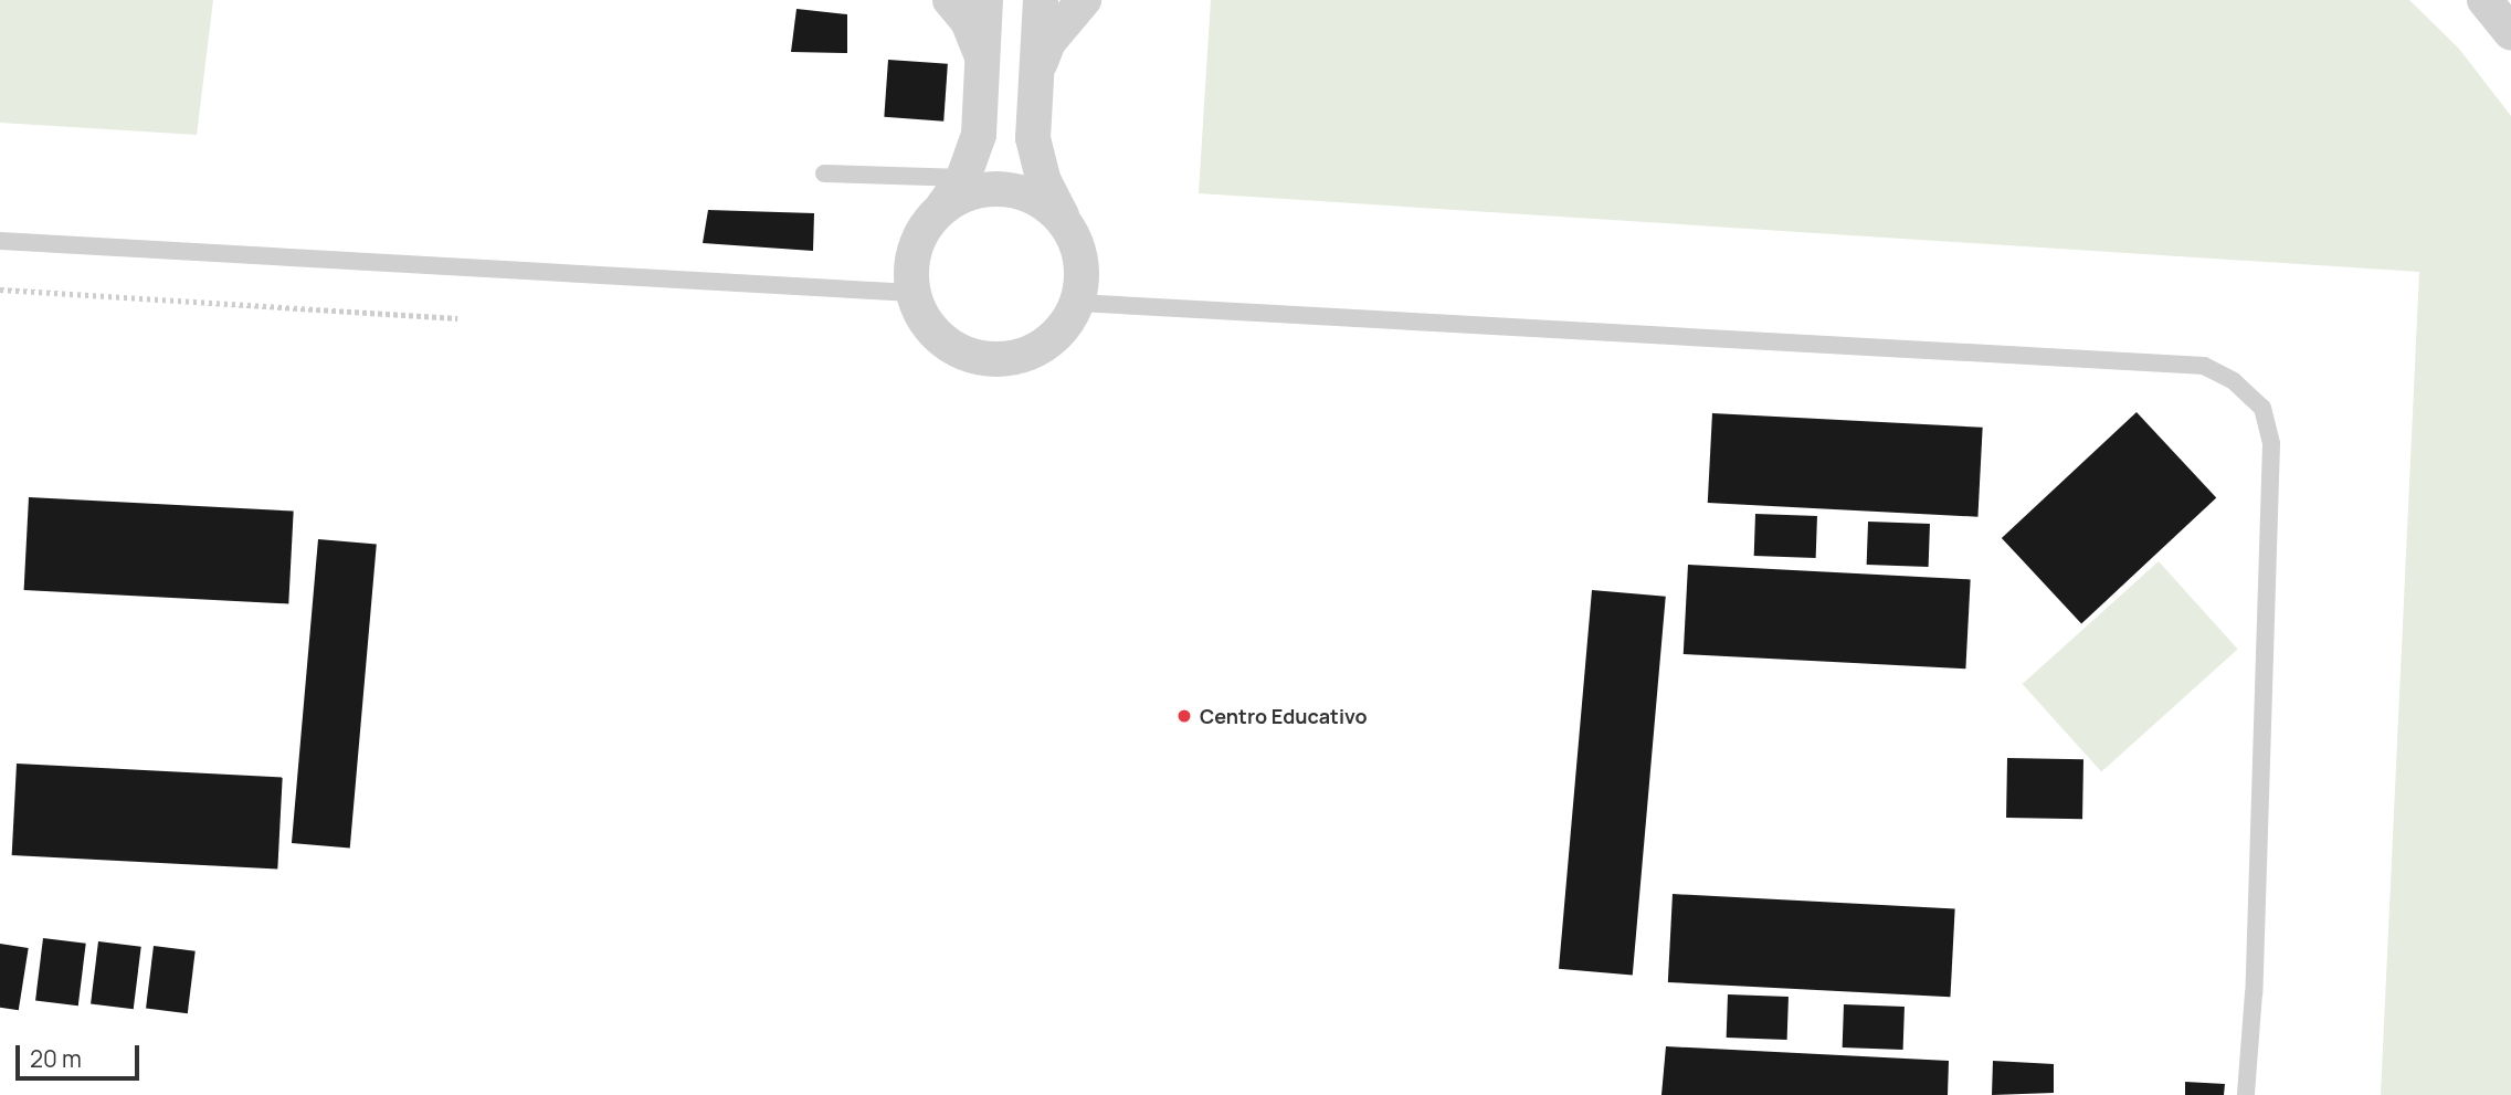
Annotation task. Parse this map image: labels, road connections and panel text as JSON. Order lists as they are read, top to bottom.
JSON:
{
  "places": ["Centro Educativo"],
  "scale_bar": "20 m"
}
